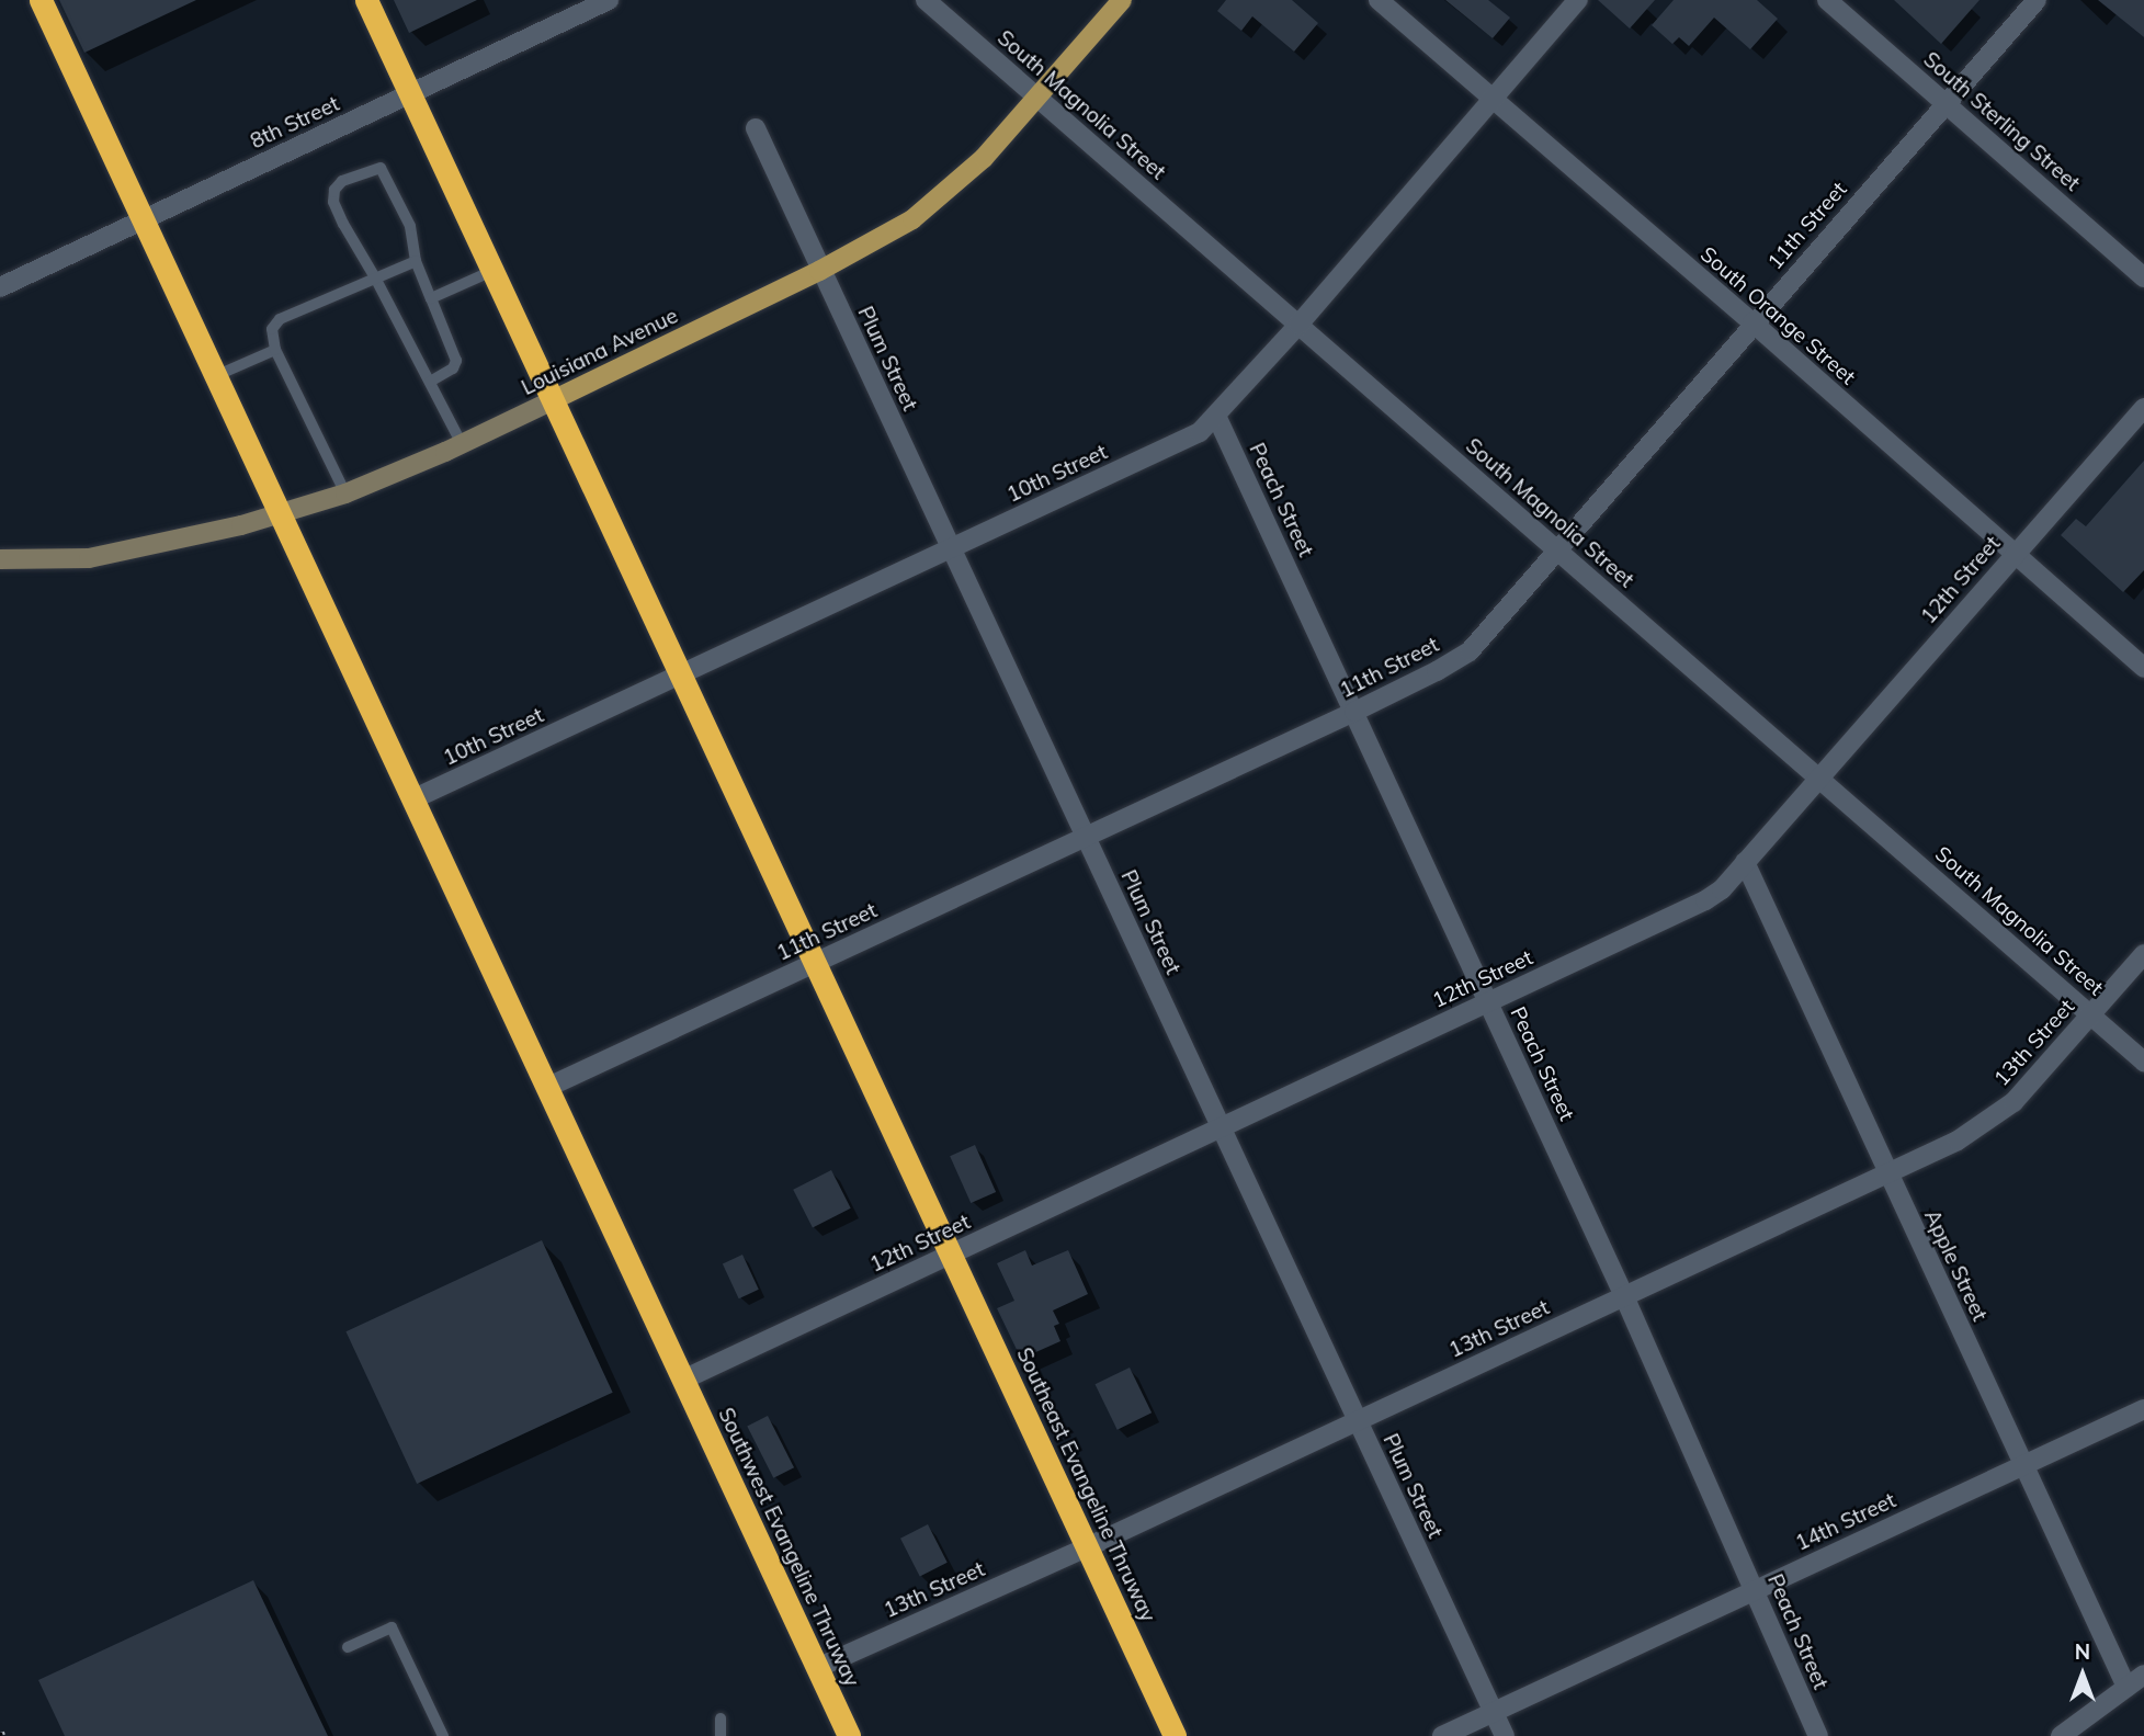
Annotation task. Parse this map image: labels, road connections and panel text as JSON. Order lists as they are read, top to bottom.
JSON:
{
  "streets": {
    "highway": ["Southeast Evangeline Thruway", "Southwest Evangeline Thruway"],
    "main road": ["Louisiana Avenue"],
    "street": [
      "South Magnolia Street",
      "South Sterling Street",
      "8th Street",
      "11th Street",
      "South Orange Street",
      "Plum Street",
      "10th Street",
      "Peach Street",
      "12th Street",
      "13th Street",
      "Apple Street",
      "14th Street"
    ]
  },
  "crossings": [
    ["South Magnolia Street", "11th Street"],
    ["South Magnolia Street", "Louisiana Avenue"],
    ["South Magnolia Street", "10th Street"],
    ["South Magnolia Street", "12th Street"],
    ["South Magnolia Street", "13th Street"],
    ["South Sterling Street", "11th Street"],
    ["8th Street", "Southeast Evangeline Thruway"],
    ["8th Street", "Southwest Evangeline Thruway"],
    ["11th Street", "South Orange Street"],
    ["11th Street", "Plum Street"],
    ["11th Street", "Peach Street"],
    ["11th Street", "Southeast Evangeline Thruway"],
    ["11th Street", "Southwest Evangeline Thruway"],
    ["South Orange Street", "10th Street"],
    ["South Orange Street", "12th Street"],
    ["Louisiana Avenue", "Plum Street"],
    ["Louisiana Avenue", "Southeast Evangeline Thruway"],
    ["Louisiana Avenue", "Southwest Evangeline Thruway"],
    ["Plum Street", "10th Street"],
    ["Plum Street", "12th Street"],
    ["Plum Street", "13th Street"],
    ["Plum Street", "14th Street"],
    ["10th Street", "Peach Street"],
    ["10th Street", "Southeast Evangeline Thruway"],
    ["10th Street", "Southwest Evangeline Thruway"],
    ["Peach Street", "12th Street"],
    ["Peach Street", "13th Street"],
    ["Peach Street", "14th Street"],
    ["12th Street", "Apple Street"],
    ["12th Street", "Southeast Evangeline Thruway"],
    ["12th Street", "Southwest Evangeline Thruway"],
    ["13th Street", "Apple Street"],
    ["13th Street", "Southeast Evangeline Thruway"],
    ["13th Street", "Southwest Evangeline Thruway"],
    ["Apple Street", "14th Street"]
  ],
  "north": "top"
}
